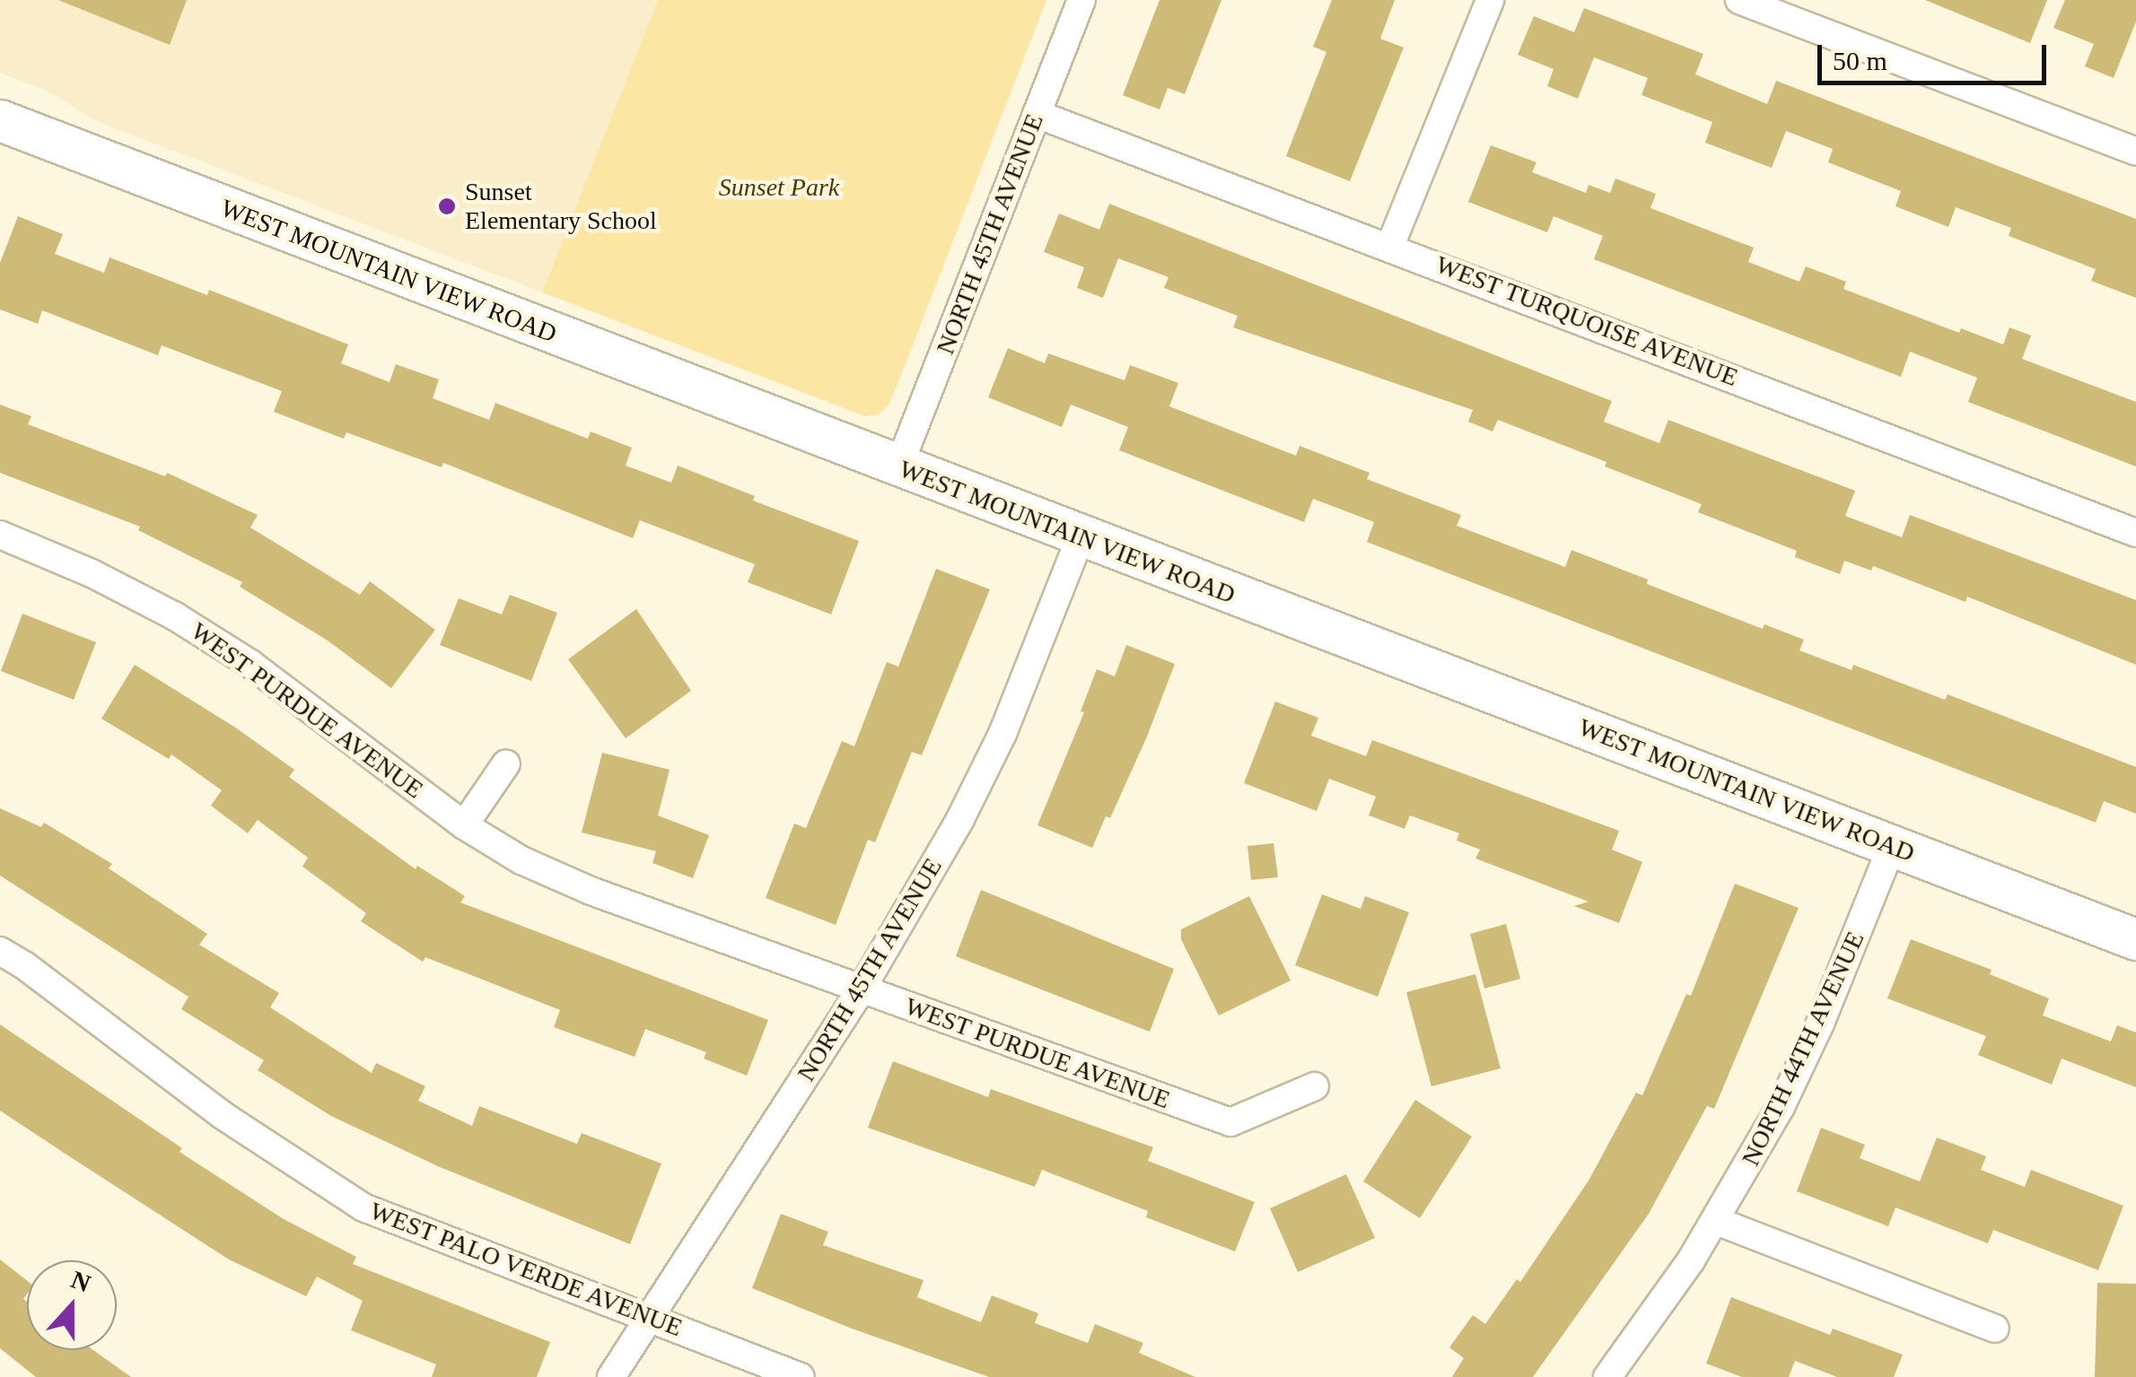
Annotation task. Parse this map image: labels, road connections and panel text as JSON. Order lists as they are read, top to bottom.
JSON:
{
  "streets": {
    "street": [
      "NORTH 45TH AVENUE",
      "WEST MOUNTAIN VIEW ROAD",
      "WEST TURQUOISE AVENUE",
      "WEST PURDUE AVENUE",
      "NORTH 44TH AVENUE",
      "WEST PALO VERDE AVENUE"
    ]
  },
  "crossings": [
    ["NORTH 45TH AVENUE", "WEST MOUNTAIN VIEW ROAD"],
    ["NORTH 45TH AVENUE", "WEST TURQUOISE AVENUE"],
    ["NORTH 45TH AVENUE", "WEST PURDUE AVENUE"],
    ["NORTH 45TH AVENUE", "WEST PALO VERDE AVENUE"],
    ["WEST MOUNTAIN VIEW ROAD", "NORTH 44TH AVENUE"]
  ],
  "parks": ["Sunset Park"],
  "places": ["Sunset Elementary School"],
  "scale_bar": "50 m",
  "north": "top"
}
